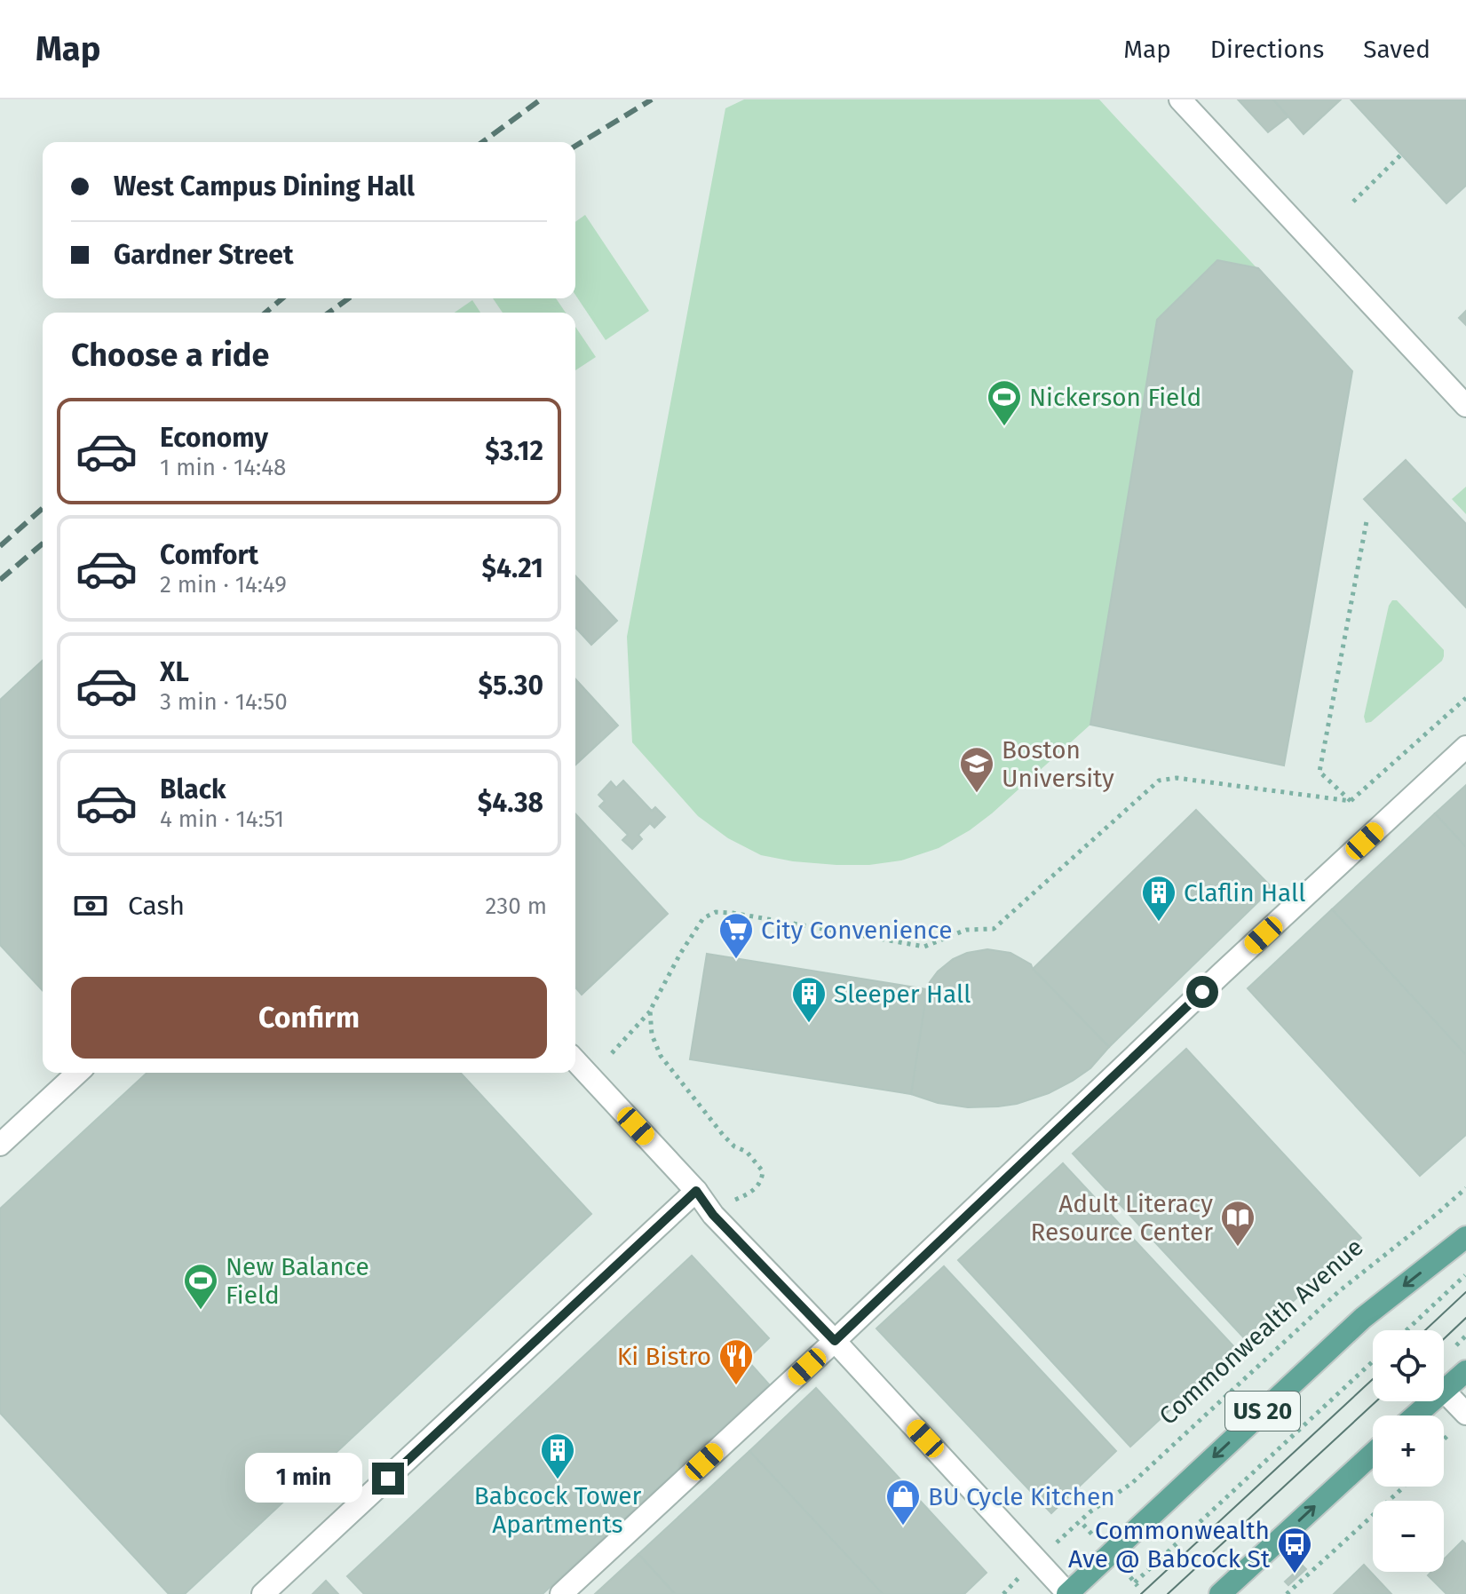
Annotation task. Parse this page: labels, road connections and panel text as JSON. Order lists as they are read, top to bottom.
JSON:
{
  "streets": {
    "main road": ["US 20"],
    "path": ["Commonwealth Avenue"]
  },
  "places": {
    "sports": ["Nickerson Field", "New Balance Field"],
    "school or university": ["Boston University"],
    "building": ["Claflin Hall", "Sleeper Hall", "Babcock Tower Apartments"],
    "supermarket": ["City Convenience"],
    "library": ["Adult Literacy Resource Center"],
    "restaurant": ["Ki Bistro"],
    "shop": ["BU Cycle Kitchen"],
    "bus stop": ["Commonwealth Ave @ Babcock St"]
  },
  "page": {
    "header": "Map",
    "nav": ["Map", "Directions", "Saved"],
    "banner": ["West Campus Dining Hall", "Gardner Street"],
    "heading": "Choose a ride",
    "list": [
      {
        "name": "Economy",
        "note": "1 min · 14:48",
        "value": "$3.12"
      },
      {
        "name": "Comfort",
        "note": "2 min · 14:49",
        "value": "$4.21"
      },
      {
        "name": "XL",
        "note": "3 min · 14:50",
        "value": "$5.30"
      },
      {
        "name": "Black",
        "note": "4 min · 14:51",
        "value": "$4.38"
      }
    ],
    "pay": ["Cash", "230 m"],
    "buttons": "Confirm",
    "map_buttons": ["+", "−"],
    "bubble": "1 min"
  }
}
